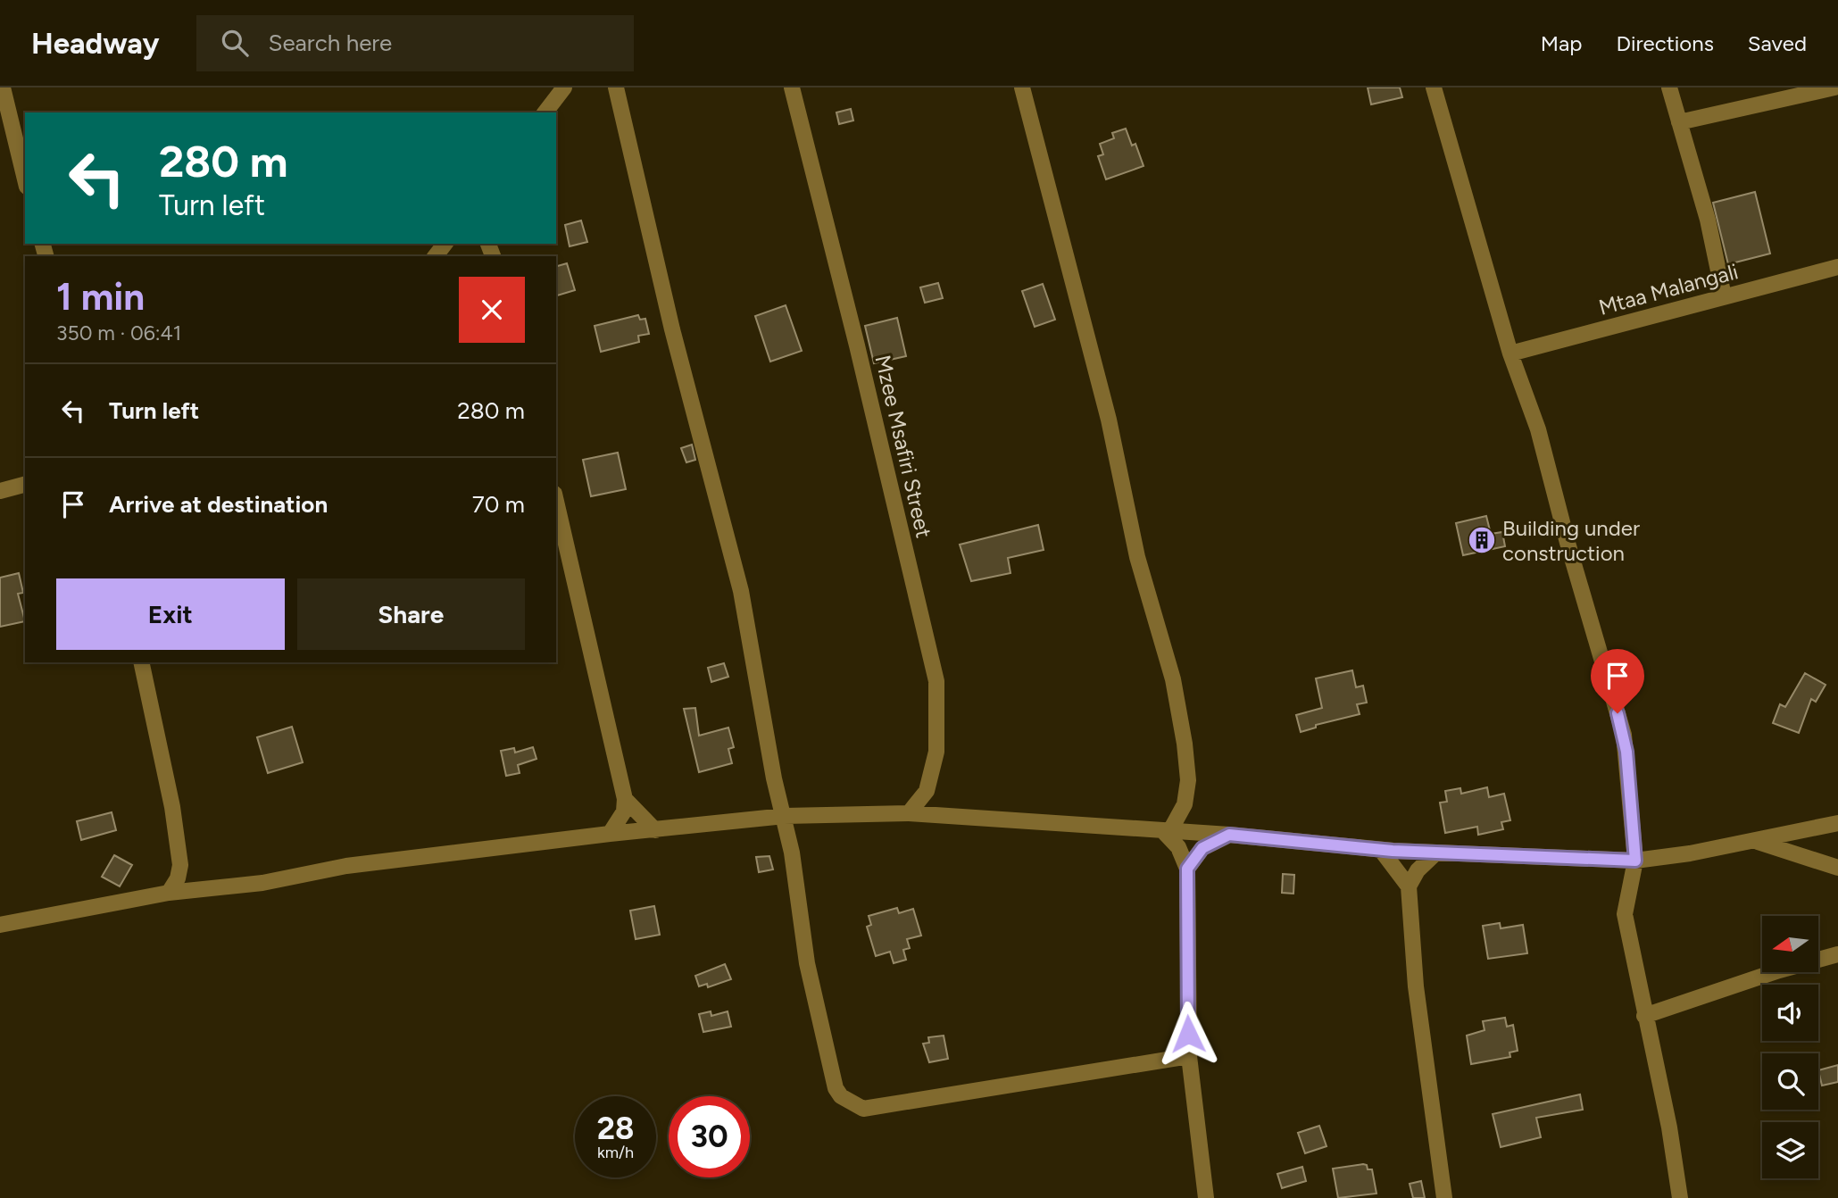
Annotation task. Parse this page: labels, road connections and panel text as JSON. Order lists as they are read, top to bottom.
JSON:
{
  "streets": {
    "street": ["Mtaa Malangali", "Mzee Msafiri Street"]
  },
  "places": {
    "building": ["Building under construction"]
  },
  "north": "left",
  "page": {
    "header": "Headway",
    "search": "Search here",
    "nav": ["Map", "Directions", "Saved"],
    "turn": ["280 m", "Turn left"],
    "heading": ["1 min", "350 m · 06:41"],
    "list": [
      {
        "name": "Turn left",
        "value": "280 m"
      },
      {
        "name": "Arrive at destination",
        "value": "70 m"
      }
    ],
    "buttons": ["Exit", "Share"],
    "speed": "28 km/h",
    "limit": "30"
  }
}
